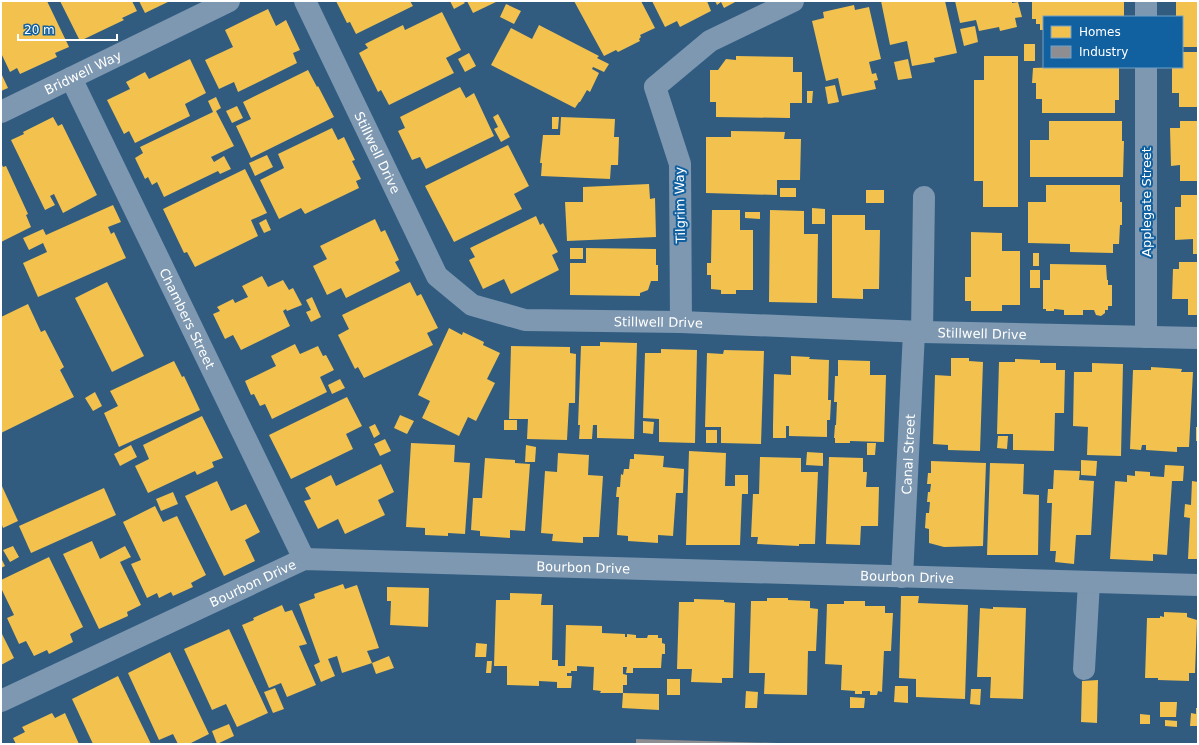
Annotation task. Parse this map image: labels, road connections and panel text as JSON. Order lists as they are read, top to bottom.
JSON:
{
  "streets": {
    "street": [
      "Bridwell Way",
      "Stillwell Drive",
      "Applegate Street",
      "Tilgrim Way",
      "Chambers Street",
      "Canal Street",
      "Bourbon Drive"
    ]
  },
  "crossings": [
    ["Bridwell Way", "Chambers Street"],
    ["Stillwell Drive", "Applegate Street"],
    ["Stillwell Drive", "Tilgrim Way"],
    ["Stillwell Drive", "Canal Street"],
    ["Chambers Street", "Bourbon Drive"],
    ["Canal Street", "Bourbon Drive"]
  ],
  "legend": ["Homes", "Industry"],
  "scale_bar": "20 m"
}
